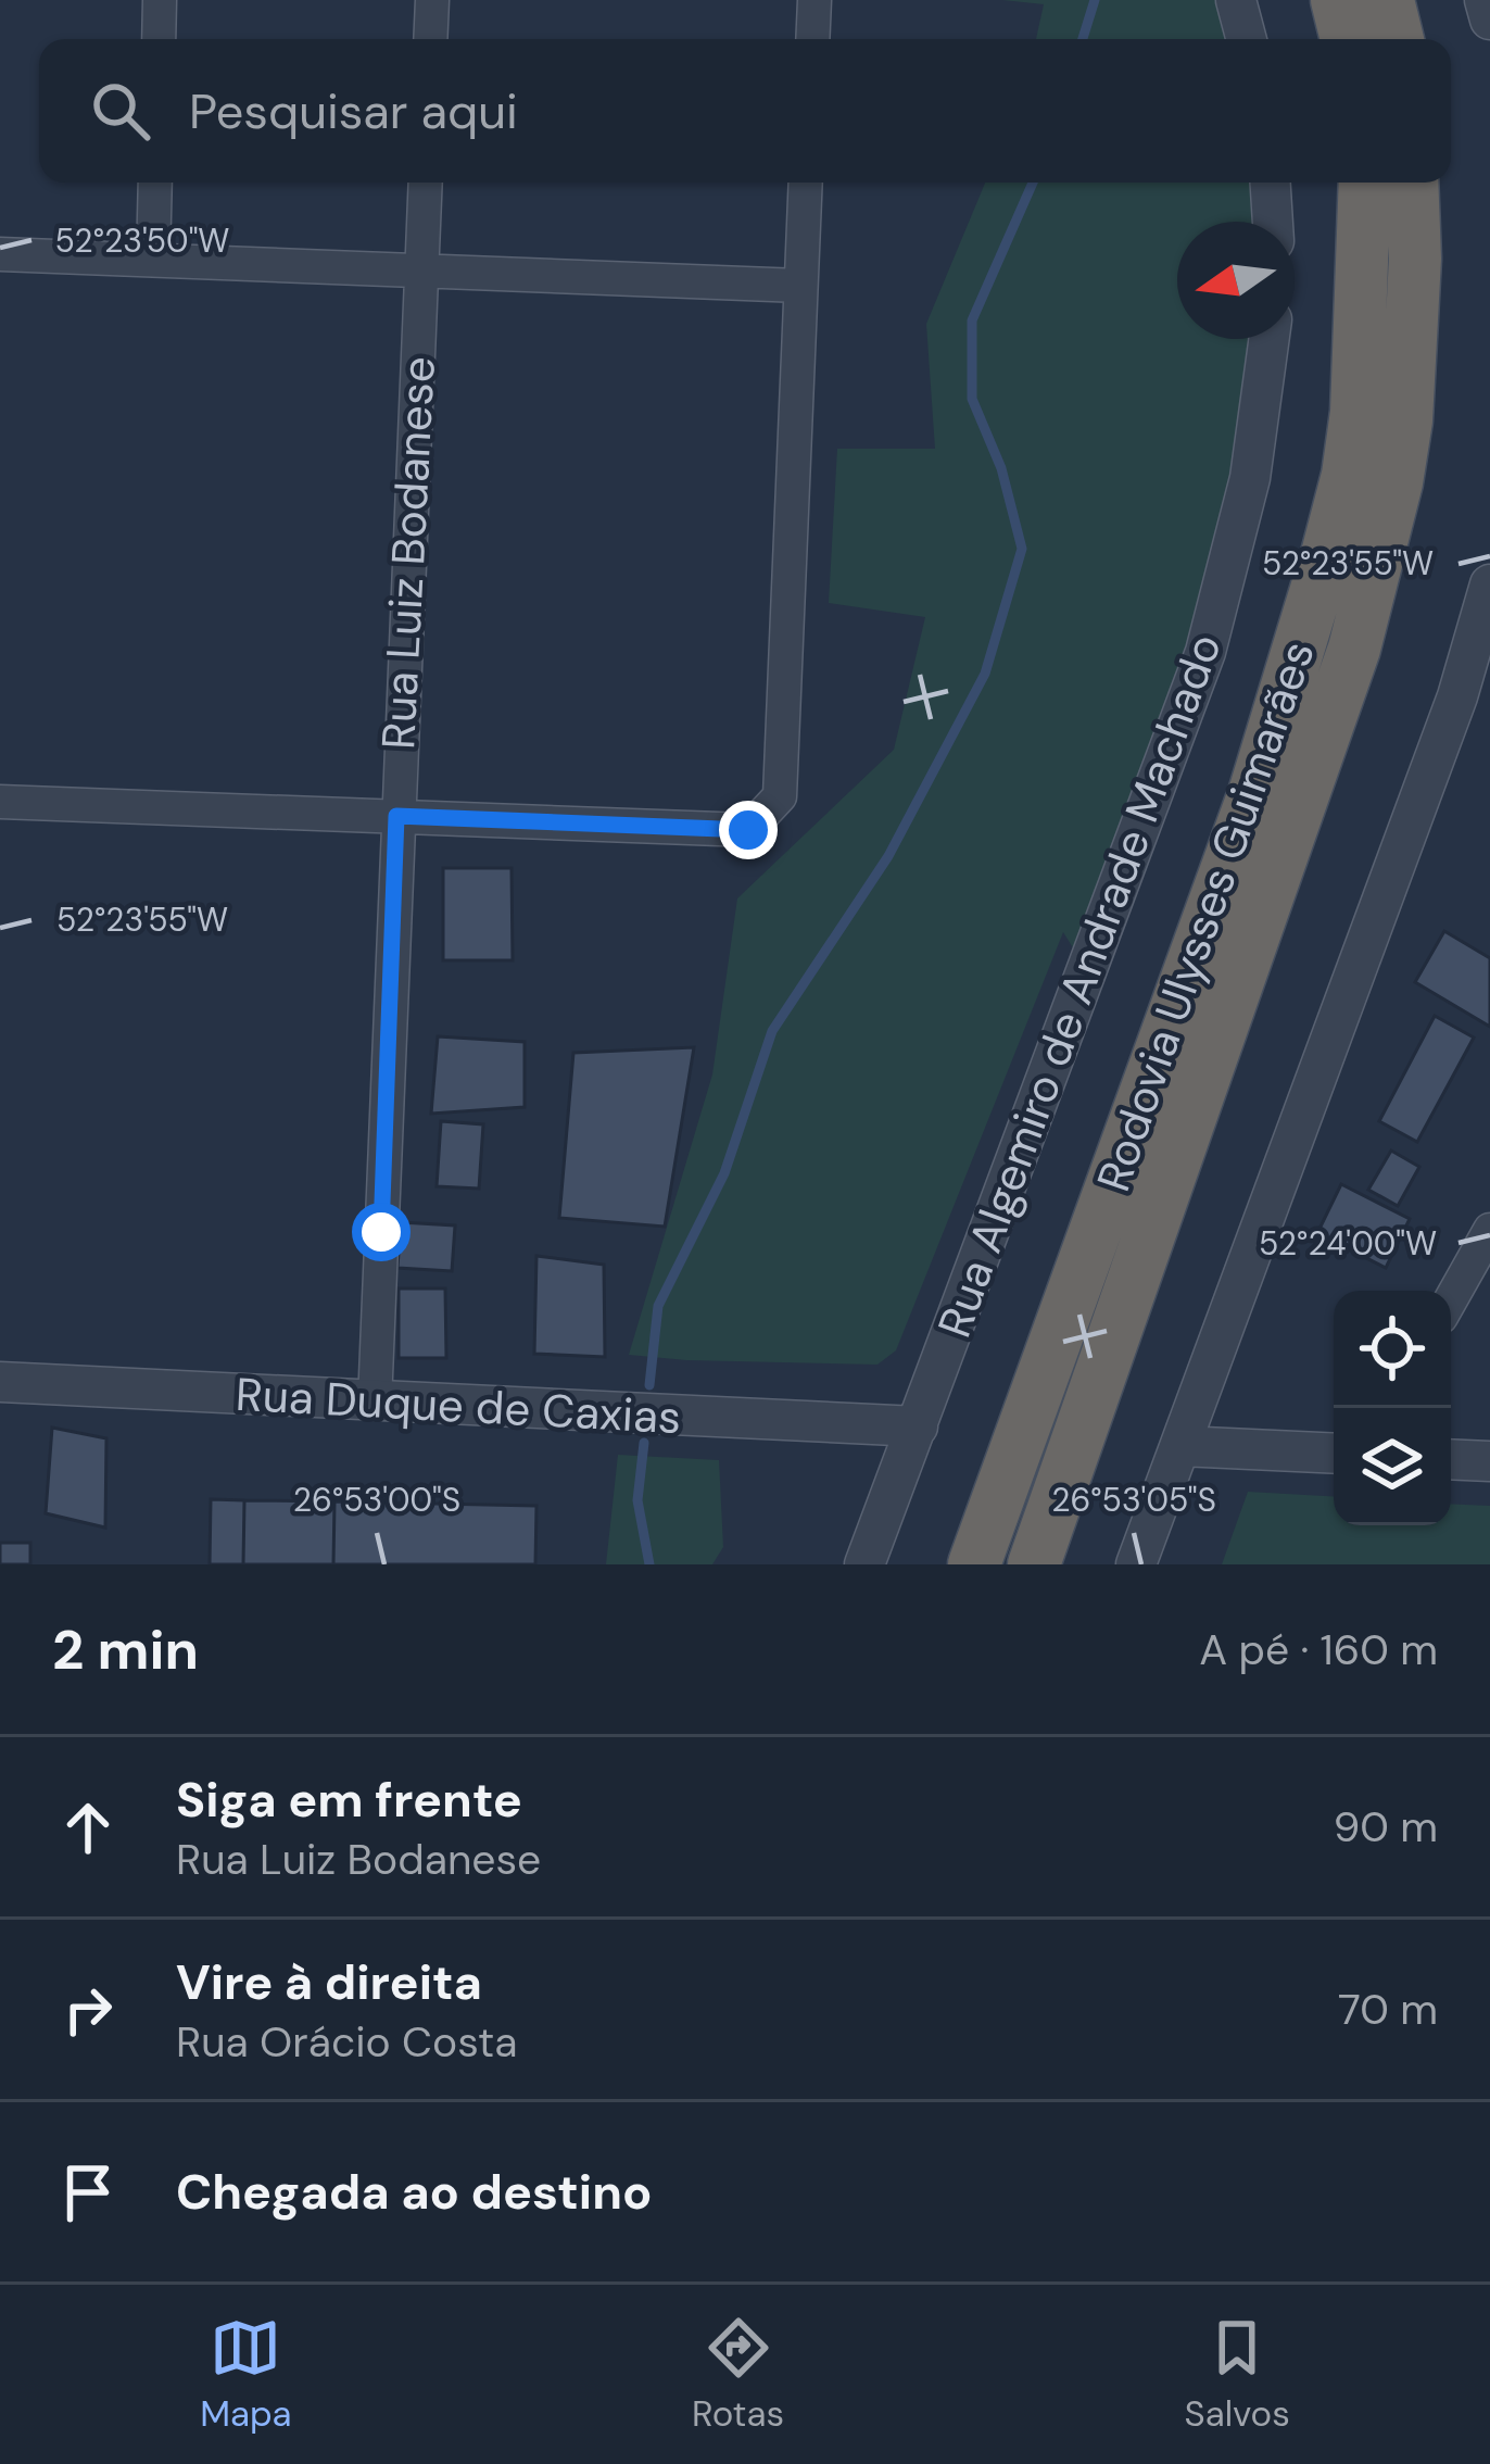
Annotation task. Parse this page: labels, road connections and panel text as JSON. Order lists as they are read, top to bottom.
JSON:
{
  "streets": {
    "highway": ["Rodovia Ulysses Guimarães"],
    "street": ["Rua Luiz Bodanese", "Rua Algemiro de Andrade Machado", "Rua Duque de Caxias"]
  },
  "crossings": [
    ["Rua Luiz Bodanese", "Rua Duque de Caxias"],
    ["Rua Algemiro de Andrade Machado", "Rua Duque de Caxias"]
  ],
  "north": "left",
  "page": {
    "search": "Pesquisar aqui",
    "heading": ["2 min", "A pé · 160 m"],
    "list": [
      ["Siga em frente", "Rua Luiz Bodanese", "90 m"],
      ["Vire à direita", "Rua Orácio Costa", "70 m"],
      "Chegada ao destino"
    ],
    "nav": ["Mapa", "Rotas", "Salvos"]
  },
  "coordinates": [
    "52°23'50\"W",
    "52°23'55\"W",
    "52°24'00\"W",
    "26°53'00\"S",
    "26°53'05\"S"
  ]
}
